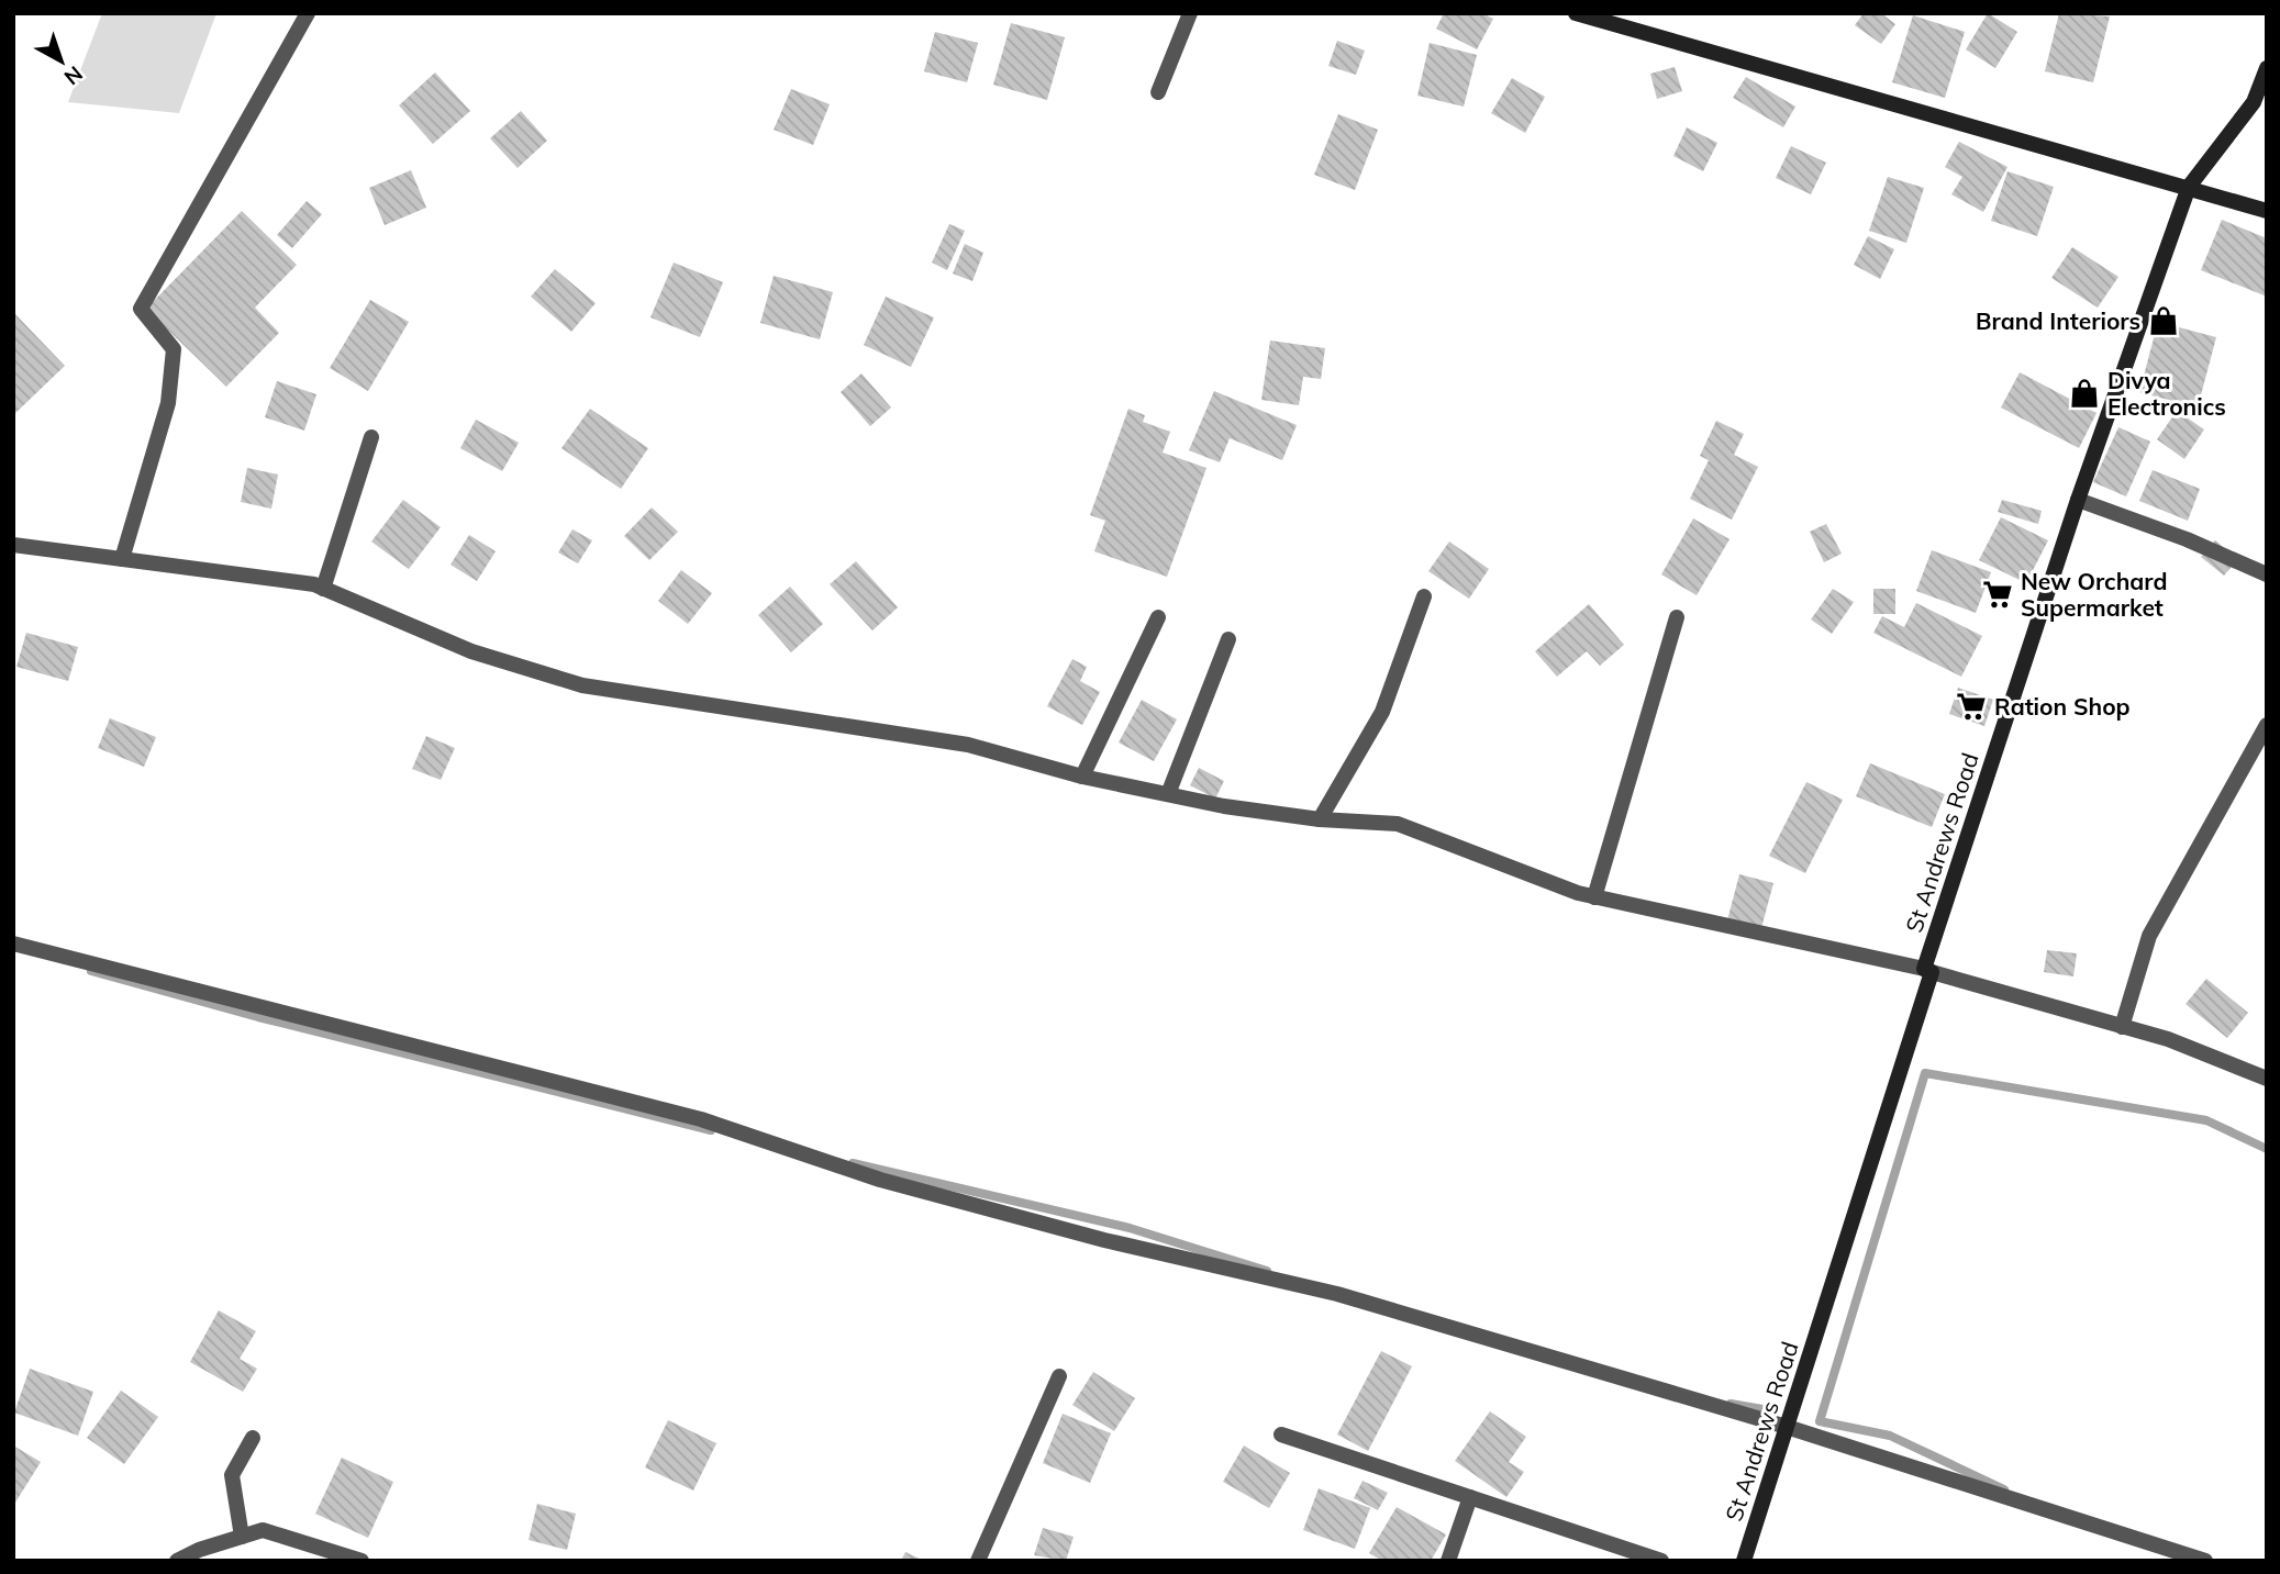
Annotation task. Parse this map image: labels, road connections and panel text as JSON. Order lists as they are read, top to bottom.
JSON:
{
  "streets": {
    "main road": ["St Andrews Road"]
  },
  "places": {
    "shop": ["Brand Interiors", "Divya Electronics"],
    "supermarket": ["New Orchard Supermarket", "Ration Shop"]
  },
  "north": "bottom right"
}
